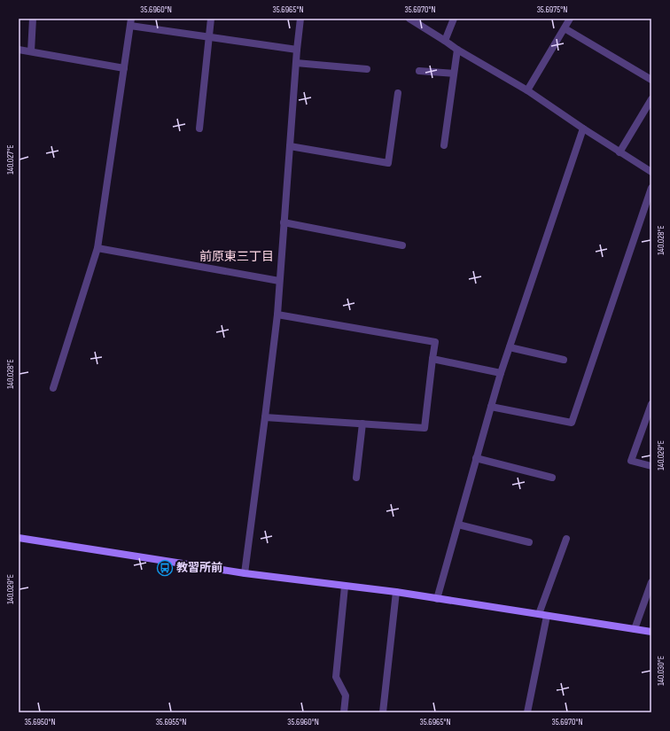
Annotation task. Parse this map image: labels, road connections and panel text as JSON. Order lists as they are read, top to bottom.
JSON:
{
  "districts": ["前原東三丁目"],
  "places": {
    "bus stop": ["教習所前"]
  },
  "coordinates": [
    "35.6960°N",
    "35.6965°N",
    "35.6970°N",
    "35.6975°N",
    "140.027°E",
    "140.028°E",
    "140.029°E",
    "140.030°E",
    "35.6950°N",
    "35.6955°N"
  ]
}
